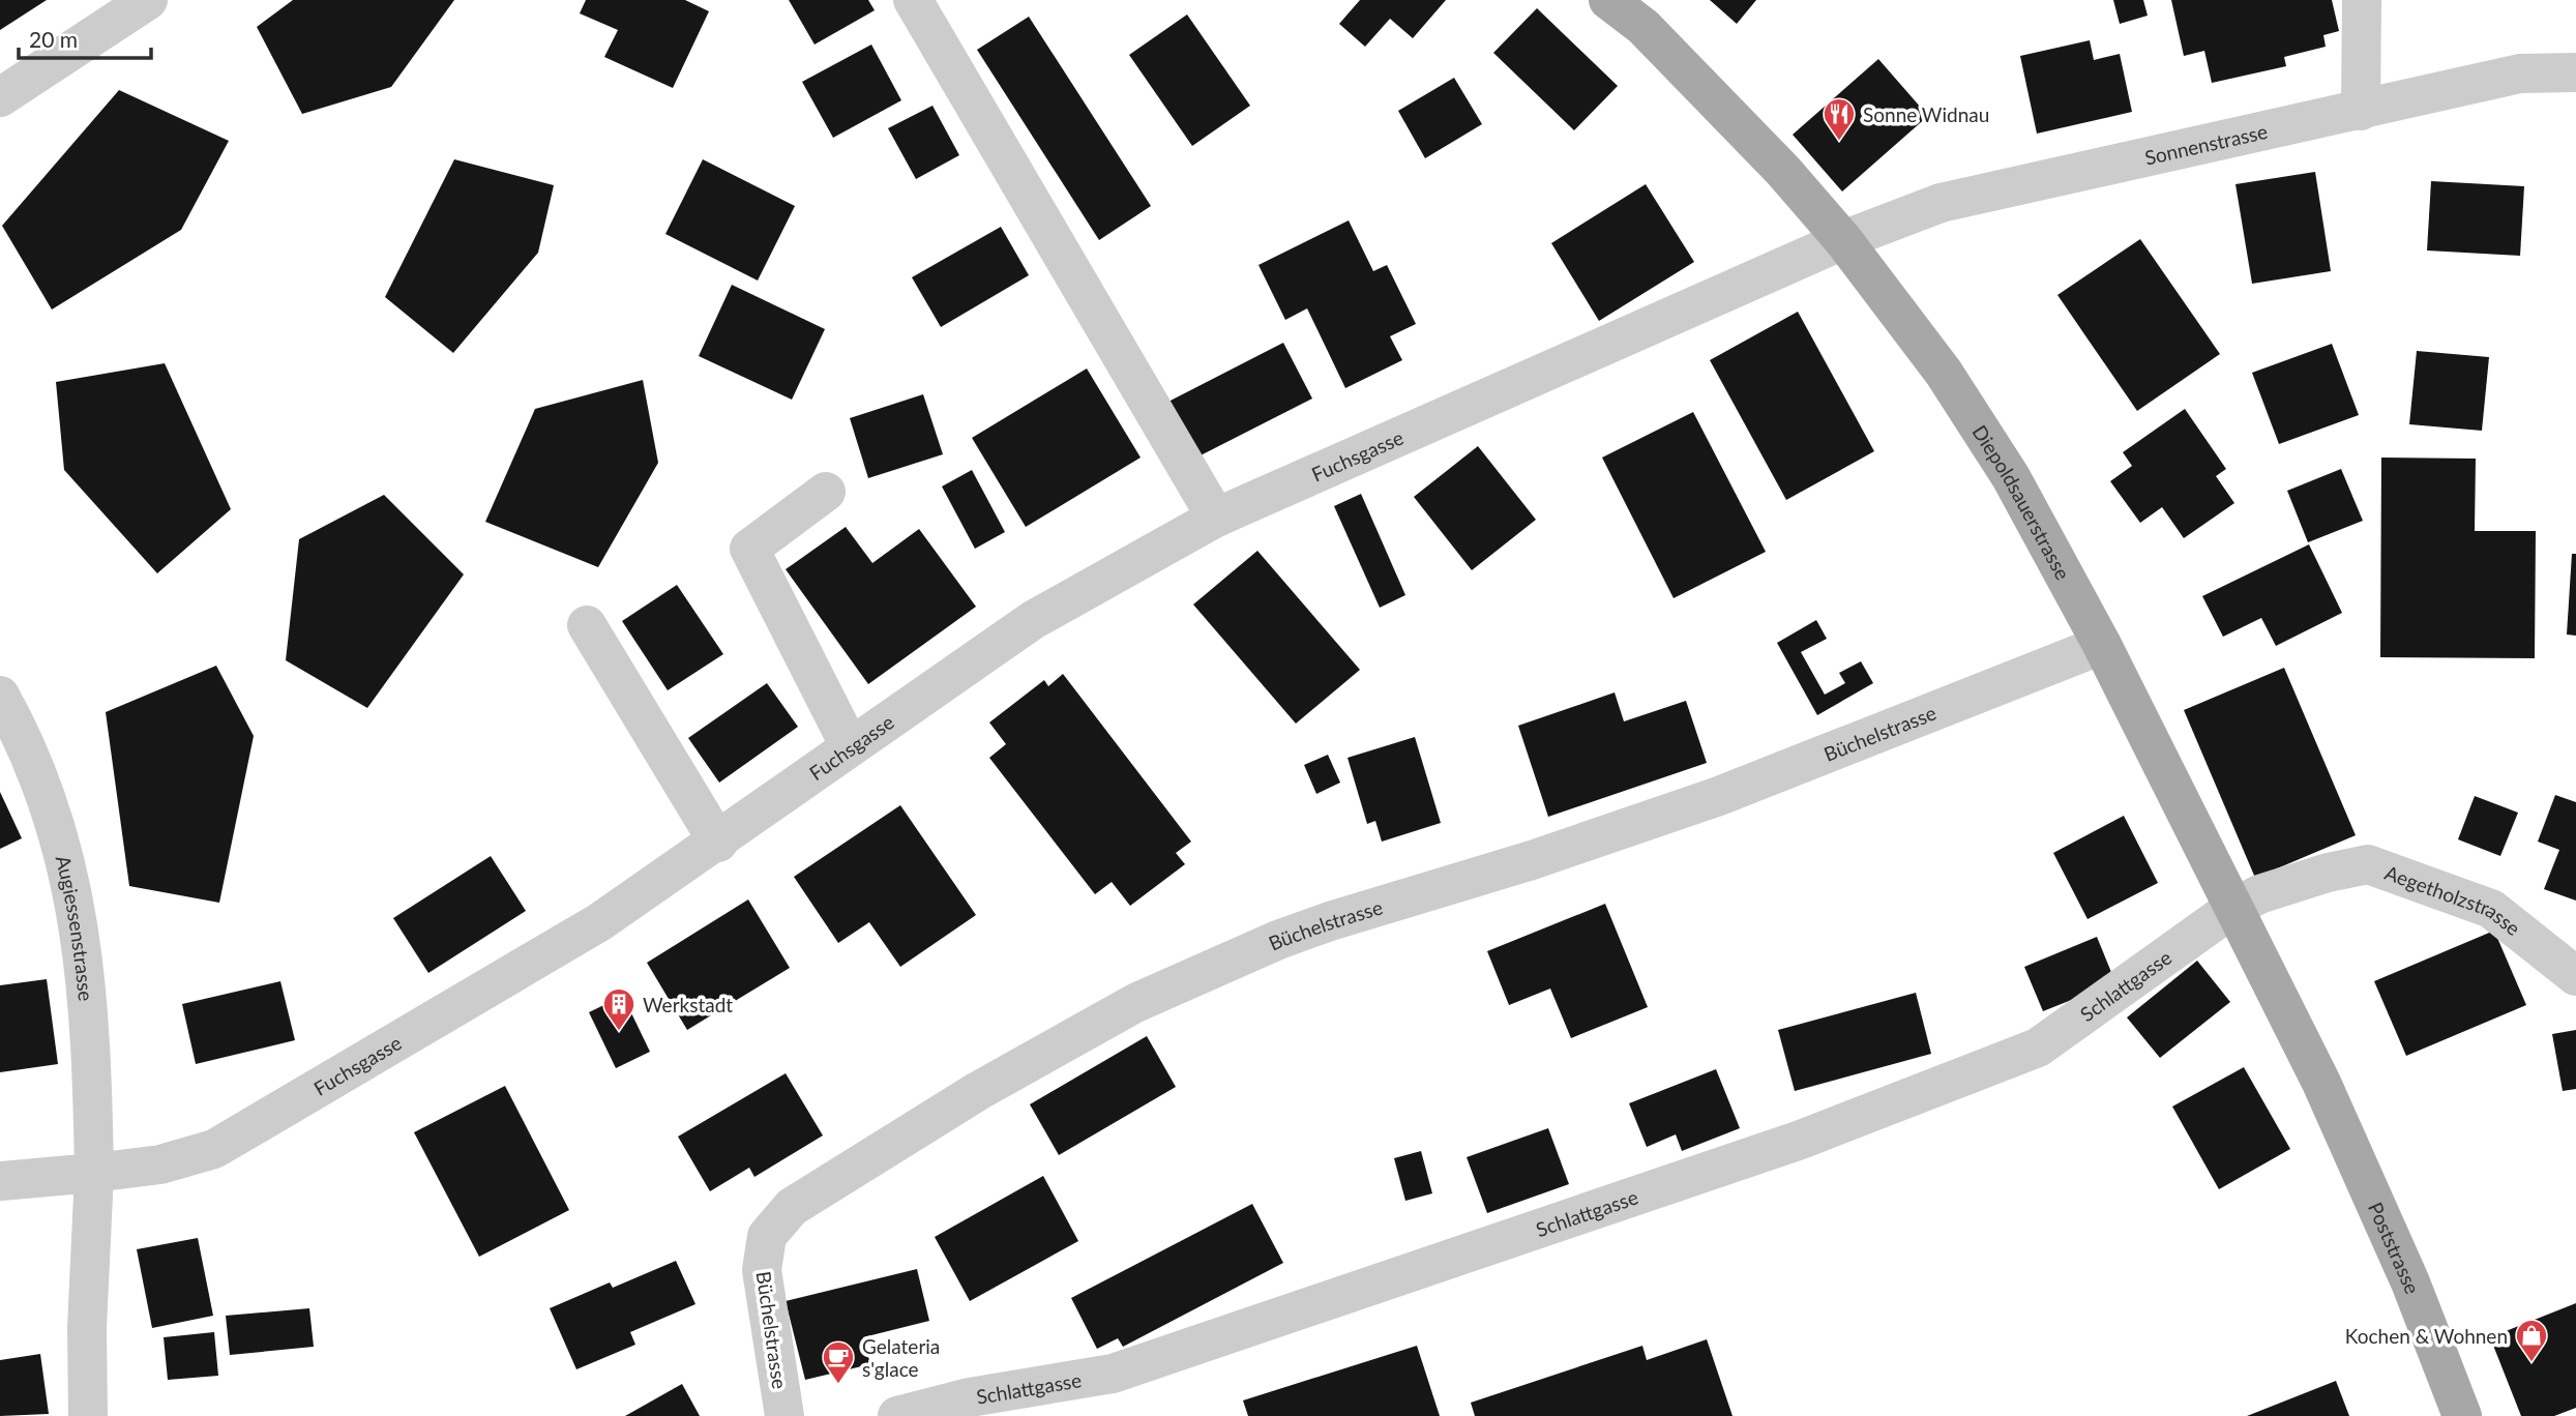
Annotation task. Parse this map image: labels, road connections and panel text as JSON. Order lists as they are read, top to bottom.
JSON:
{
  "streets": {
    "main road": ["Diepoldsauerstrasse", "Poststrasse"],
    "street": [
      "Sonnenstrasse",
      "Fuchsgasse",
      "Büchelstrasse",
      "Aegetholzstrasse",
      "Augiessenstrasse",
      "Schlattgasse"
    ]
  },
  "crossings": [
    ["Sonnenstrasse", "Fuchsgasse"],
    ["Sonnenstrasse", "Diepoldsauerstrasse"],
    ["Fuchsgasse", "Diepoldsauerstrasse"],
    ["Fuchsgasse", "Augiessenstrasse"],
    ["Diepoldsauerstrasse", "Büchelstrasse"],
    ["Diepoldsauerstrasse", "Aegetholzstrasse"],
    ["Diepoldsauerstrasse", "Schlattgasse"],
    ["Diepoldsauerstrasse", "Poststrasse"],
    ["Aegetholzstrasse", "Schlattgasse"]
  ],
  "places": {
    "restaurant": ["Sonne Widnau"],
    "building": ["Werkstadt"],
    "shop": ["Kochen & Wohnen"],
    "cafe": ["Gelateria s'glace"]
  },
  "scale_bar": "20 m"
}
